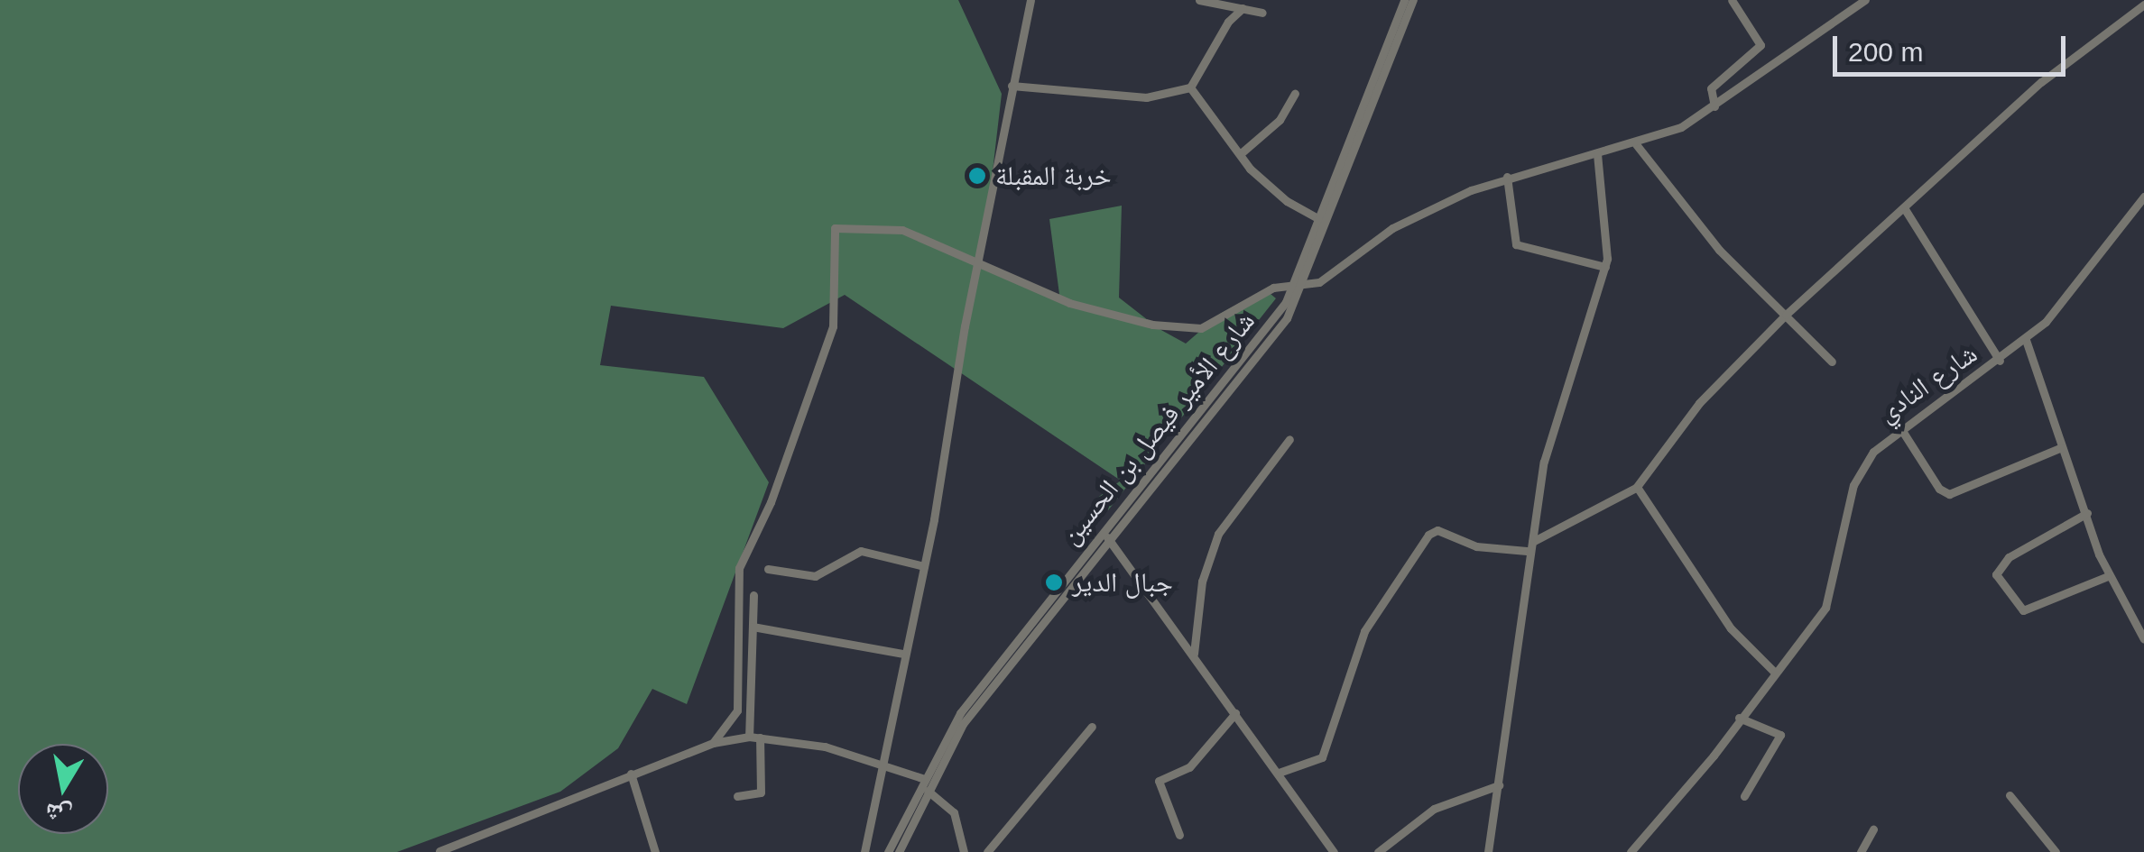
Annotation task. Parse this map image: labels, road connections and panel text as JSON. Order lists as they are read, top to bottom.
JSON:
{
  "streets": {
    "street": ["شارع النادي", "شارع الأمير فيصل بن الحسين"]
  },
  "places": ["خربة المقبلة", "جبال الدير"],
  "scale_bar": "200 m",
  "north": "bottom"
}
